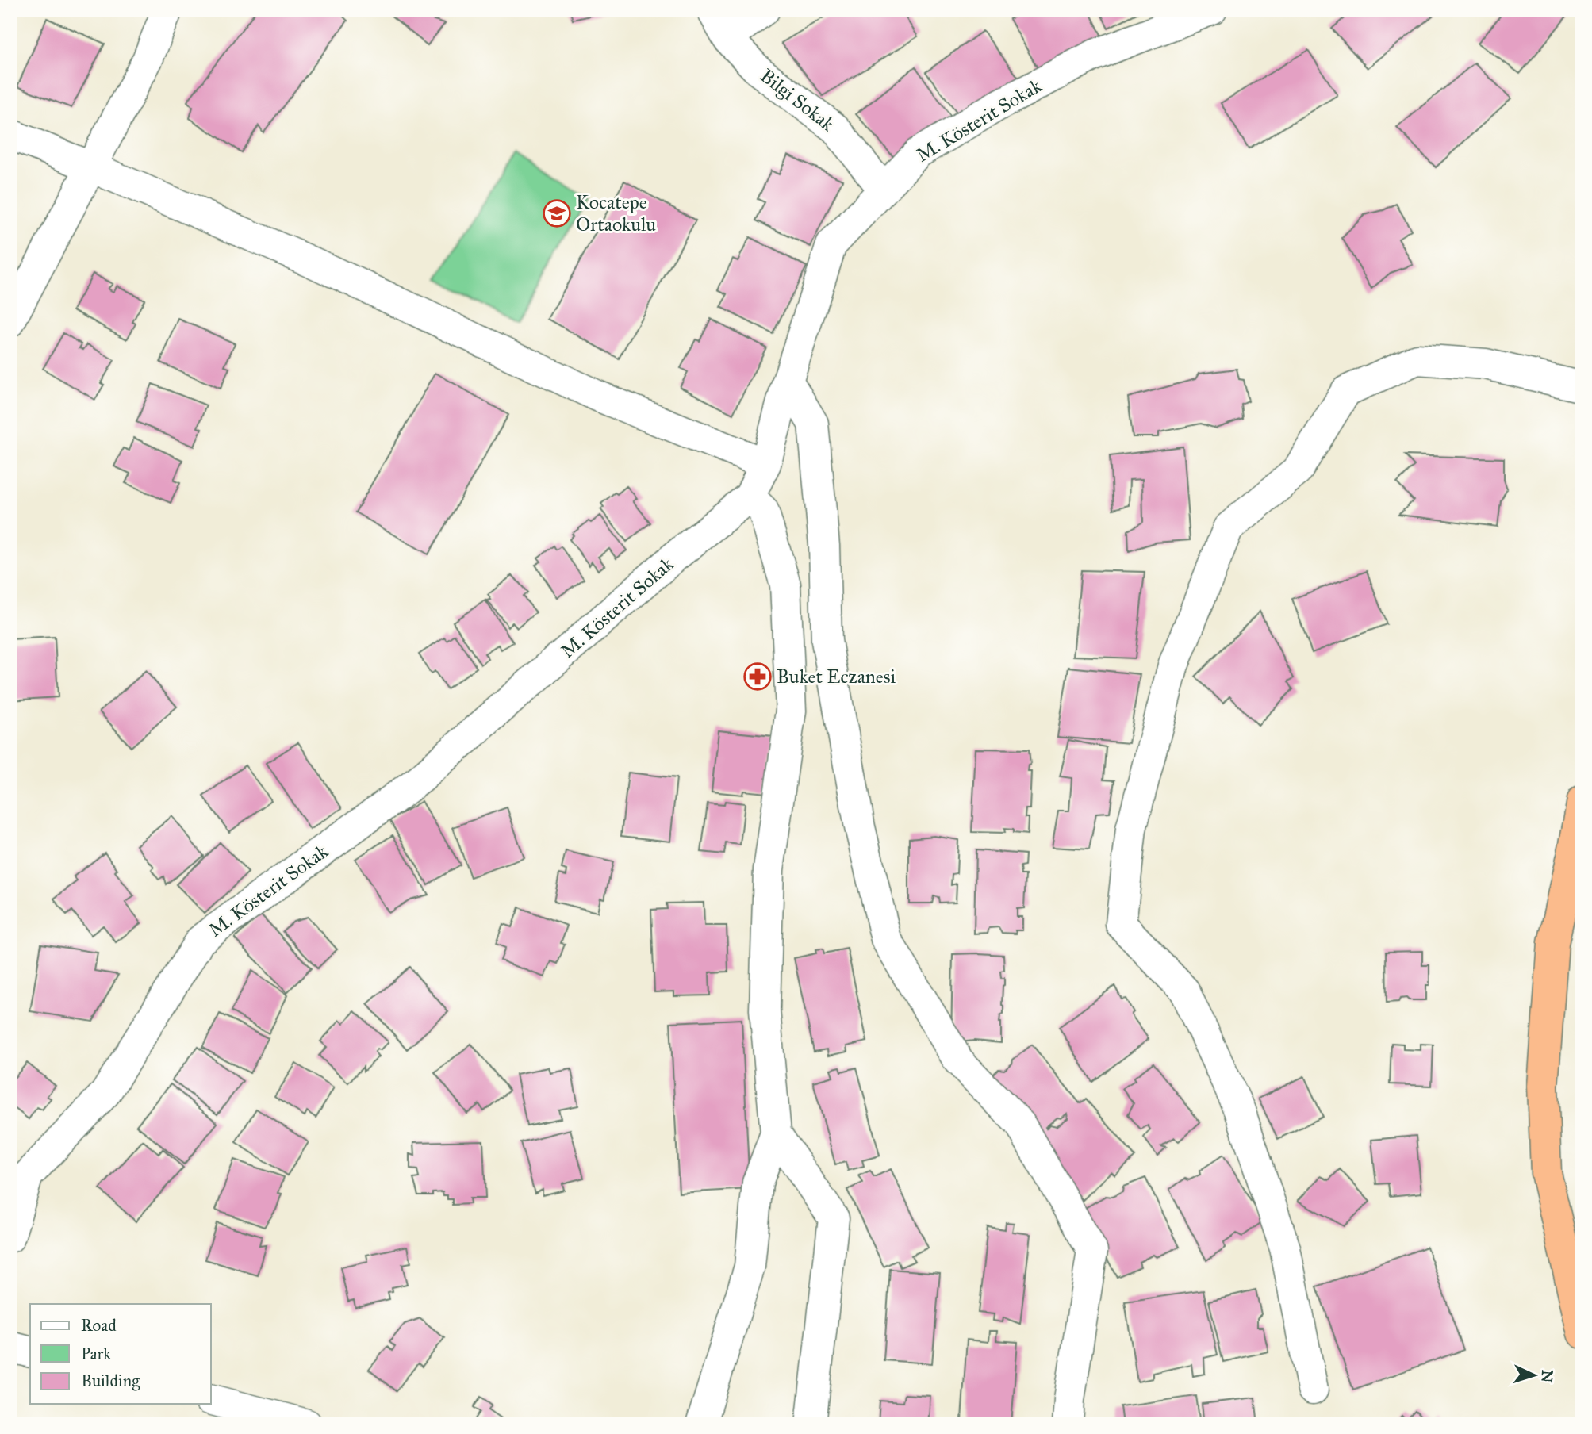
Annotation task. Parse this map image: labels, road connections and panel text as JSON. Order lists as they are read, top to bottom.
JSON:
{
  "streets": {
    "street": ["Bilgi Sokak", "M. Kösterit Sokak"]
  },
  "crossings": [
    ["Bilgi Sokak", "M. Kösterit Sokak"]
  ],
  "places": {
    "school or university": ["Kocatepe Ortaokulu"],
    "pharmacy": ["Buket Eczanesi"]
  },
  "legend": ["Road", "Park", "Building"],
  "north": "right"
}
